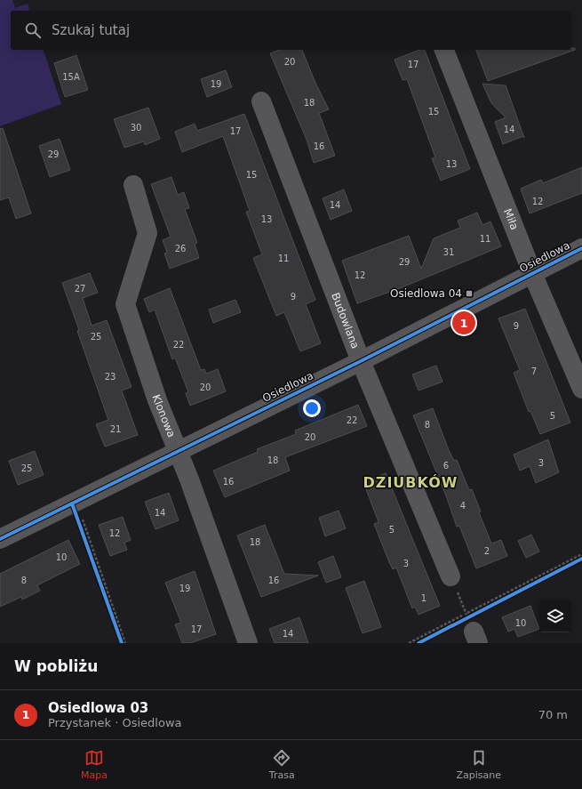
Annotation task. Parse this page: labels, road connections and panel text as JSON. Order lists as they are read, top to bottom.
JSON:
{
  "streets": {
    "street": [
      "Miła",
      "Osiedlowa",
      "Budowlana",
      "Klonowa"
    ]
  },
  "crossings": [
    ["Miła", "Osiedlowa"],
    ["Osiedlowa", "Budowlana"],
    ["Osiedlowa", "Klonowa"]
  ],
  "districts": ["DZIUBKÓW"],
  "places": {
    "transit": ["Osiedlowa 04"]
  },
  "house_numbers": [
    "20",
    "17",
    "15A",
    "19",
    "18",
    "15",
    "30",
    "14",
    "17",
    "16",
    "29",
    "13",
    "15",
    "12",
    "14",
    "13",
    "11",
    "26",
    "31",
    "11",
    "29",
    "12",
    "27",
    "9",
    "9",
    "25",
    "22",
    "7",
    "23",
    "20",
    "5",
    "22",
    "8",
    "21",
    "20",
    "18",
    "3",
    "6",
    "25",
    "16",
    "4",
    "14",
    "5",
    "12",
    "18",
    "2",
    "10",
    "3",
    "8",
    "16",
    "19",
    "1",
    "10",
    "17",
    "14"
  ],
  "page": {
    "search": "Szukaj tutaj",
    "pins": "1",
    "heading": "W pobliżu",
    "list": [
      {
        "mark": "1",
        "name": "Osiedlowa 03",
        "note": "Przystanek · Osiedlowa",
        "value": "70 m"
      }
    ],
    "nav": ["Mapa", "Trasa", "Zapisane"]
  }
}
